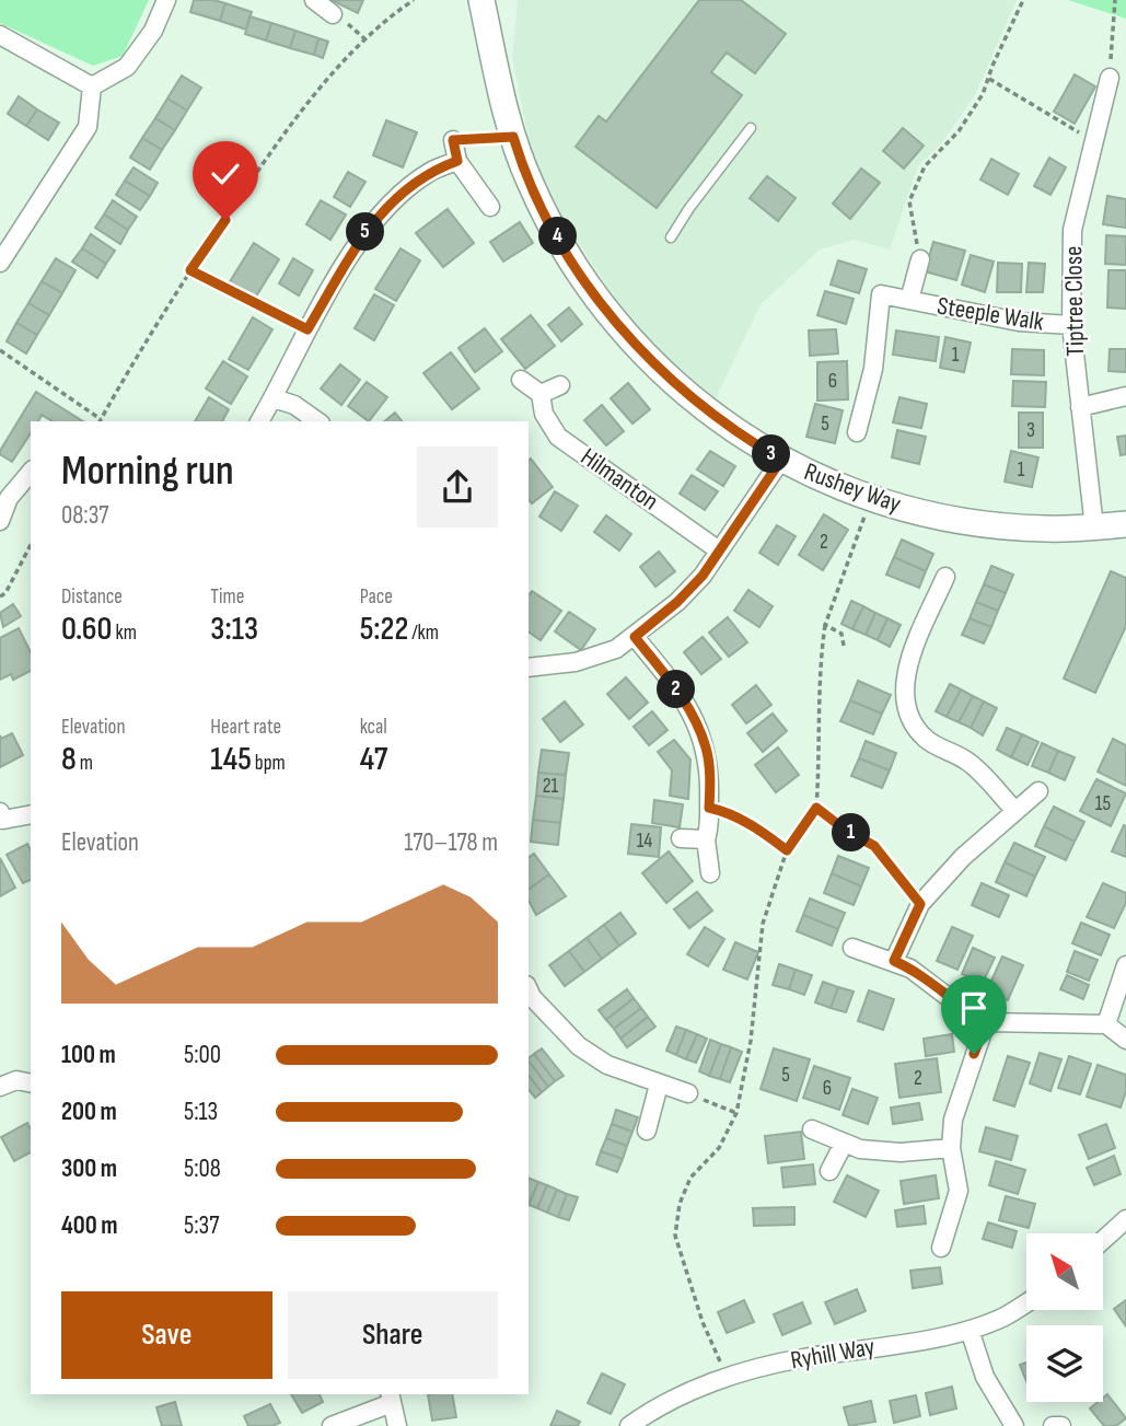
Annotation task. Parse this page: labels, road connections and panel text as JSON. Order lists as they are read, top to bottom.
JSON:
{
  "streets": {
    "street": [
      "Tiptree Close",
      "Steeple Walk",
      "Hilmanton",
      "Rushey Way",
      "Ryhill Way"
    ]
  },
  "crossings": [
    ["Tiptree Close", "Steeple Walk"],
    ["Tiptree Close", "Rushey Way"]
  ],
  "house_numbers": [
    "1",
    "6",
    "5",
    "3",
    "1",
    "2",
    "21",
    "15",
    "14",
    "5",
    "2",
    "6"
  ],
  "north": "top left",
  "page": {
    "pins": [
      "5",
      "4",
      "3",
      "2",
      "1"
    ],
    "heading": ["Morning run", "08:37"],
    "stats": [
      ["Distance", "0.60 km"],
      ["Time", "3:13"],
      ["Pace", "5:22 /km"],
      ["Elevation", "8 m"],
      ["Heart rate", "145 bpm"],
      ["kcal", "47"]
    ],
    "chart": ["Elevation", "170–178 m"],
    "list": [
      {
        "name": "100 m",
        "note": "5:00"
      },
      {
        "name": "200 m",
        "note": "5:13"
      },
      {
        "name": "300 m",
        "note": "5:08"
      },
      {
        "name": "400 m",
        "note": "5:37"
      }
    ],
    "buttons": ["Save", "Share"]
  }
}
